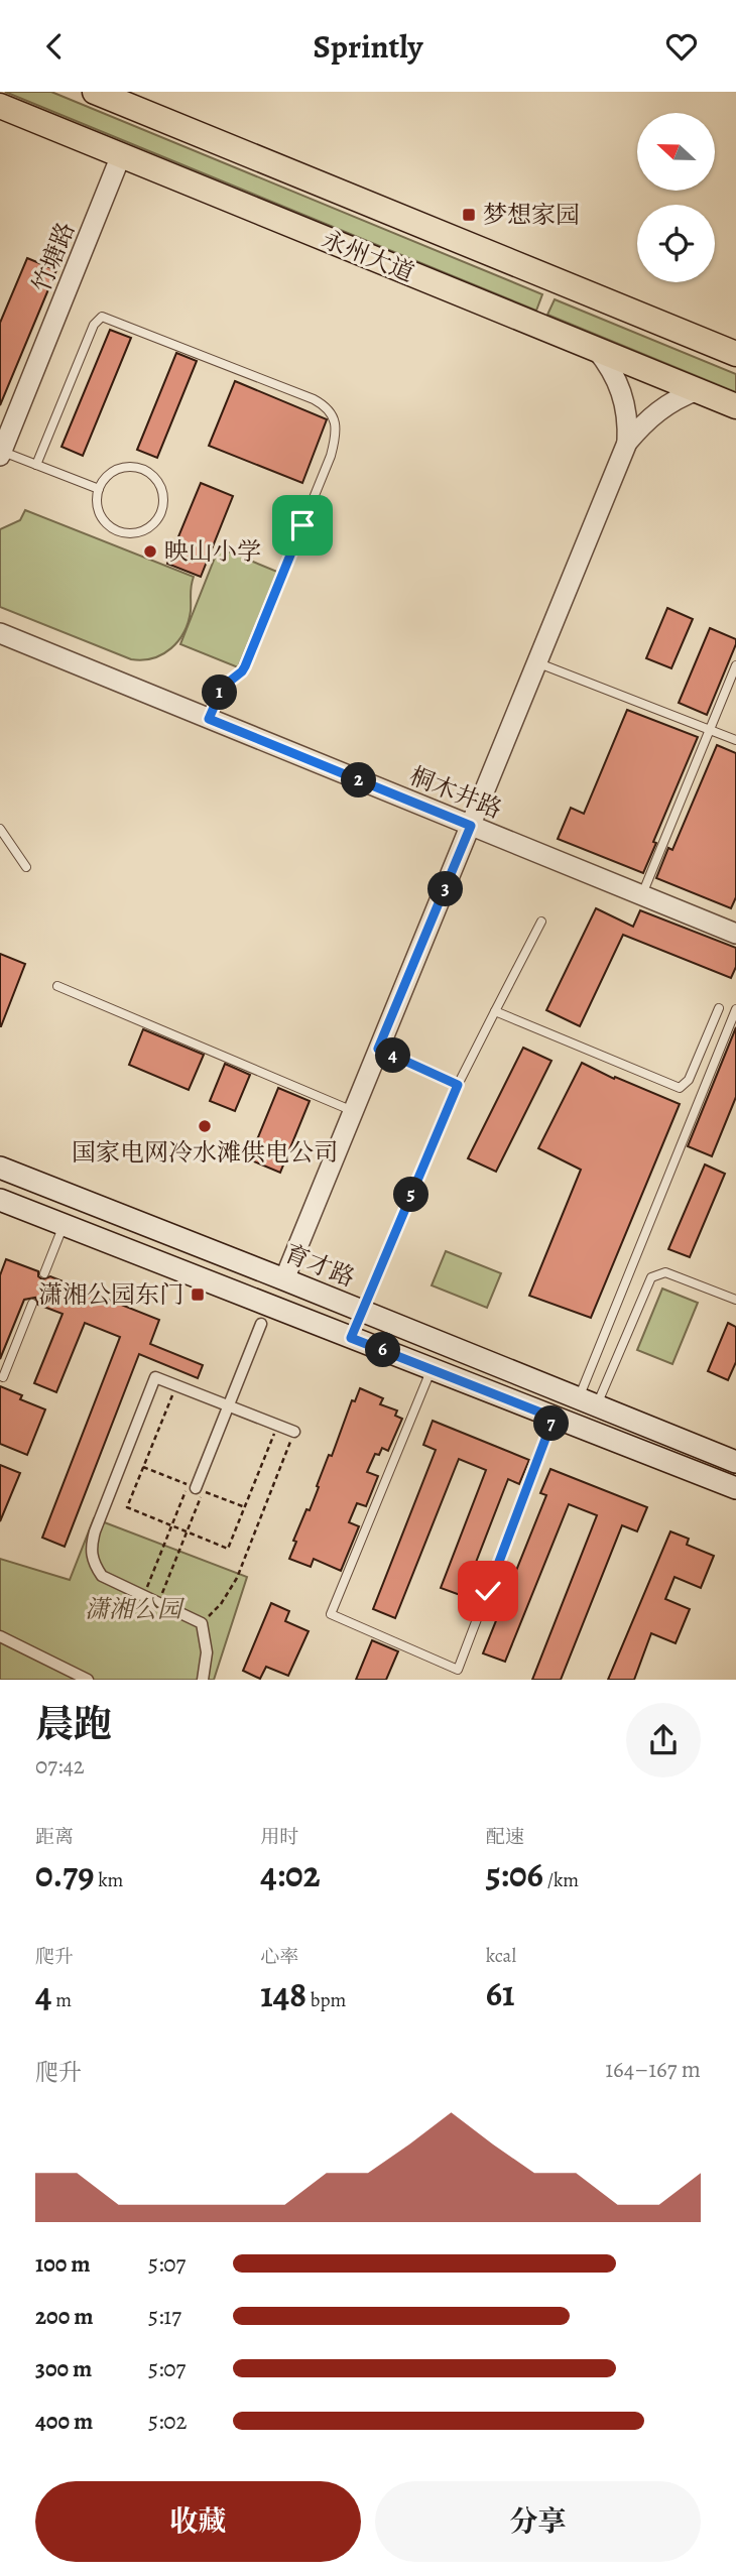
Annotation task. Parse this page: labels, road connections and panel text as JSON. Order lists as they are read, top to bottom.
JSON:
{
  "streets": {
    "main road": ["永州大道", "育才路"],
    "street": ["竹塘路", "桐木井路"]
  },
  "crossings": [
    ["永州大道", "竹塘路"]
  ],
  "parks": ["潇湘公园"],
  "places": {
    "transit": ["梦想家园", "潇湘公园东门"],
    "other": ["映山小学", "国家电网冷水滩供电公司"]
  },
  "north": "left",
  "page": {
    "header": "Sprintly",
    "pins": [
      "1",
      "2",
      "3",
      "4",
      "5",
      "6",
      "7"
    ],
    "heading": ["晨跑", "07:42"],
    "stats": [
      ["距离", "0.79 km"],
      ["用时", "4:02"],
      ["配速", "5:06 /km"],
      ["爬升", "4 m"],
      ["心率", "148 bpm"],
      ["kcal", "61"]
    ],
    "chart": ["爬升", "164–167 m"],
    "list": [
      {
        "name": "100 m",
        "note": "5:07"
      },
      {
        "name": "200 m",
        "note": "5:17"
      },
      {
        "name": "300 m",
        "note": "5:07"
      },
      {
        "name": "400 m",
        "note": "5:02"
      }
    ],
    "buttons": ["收藏", "分享"]
  }
}
